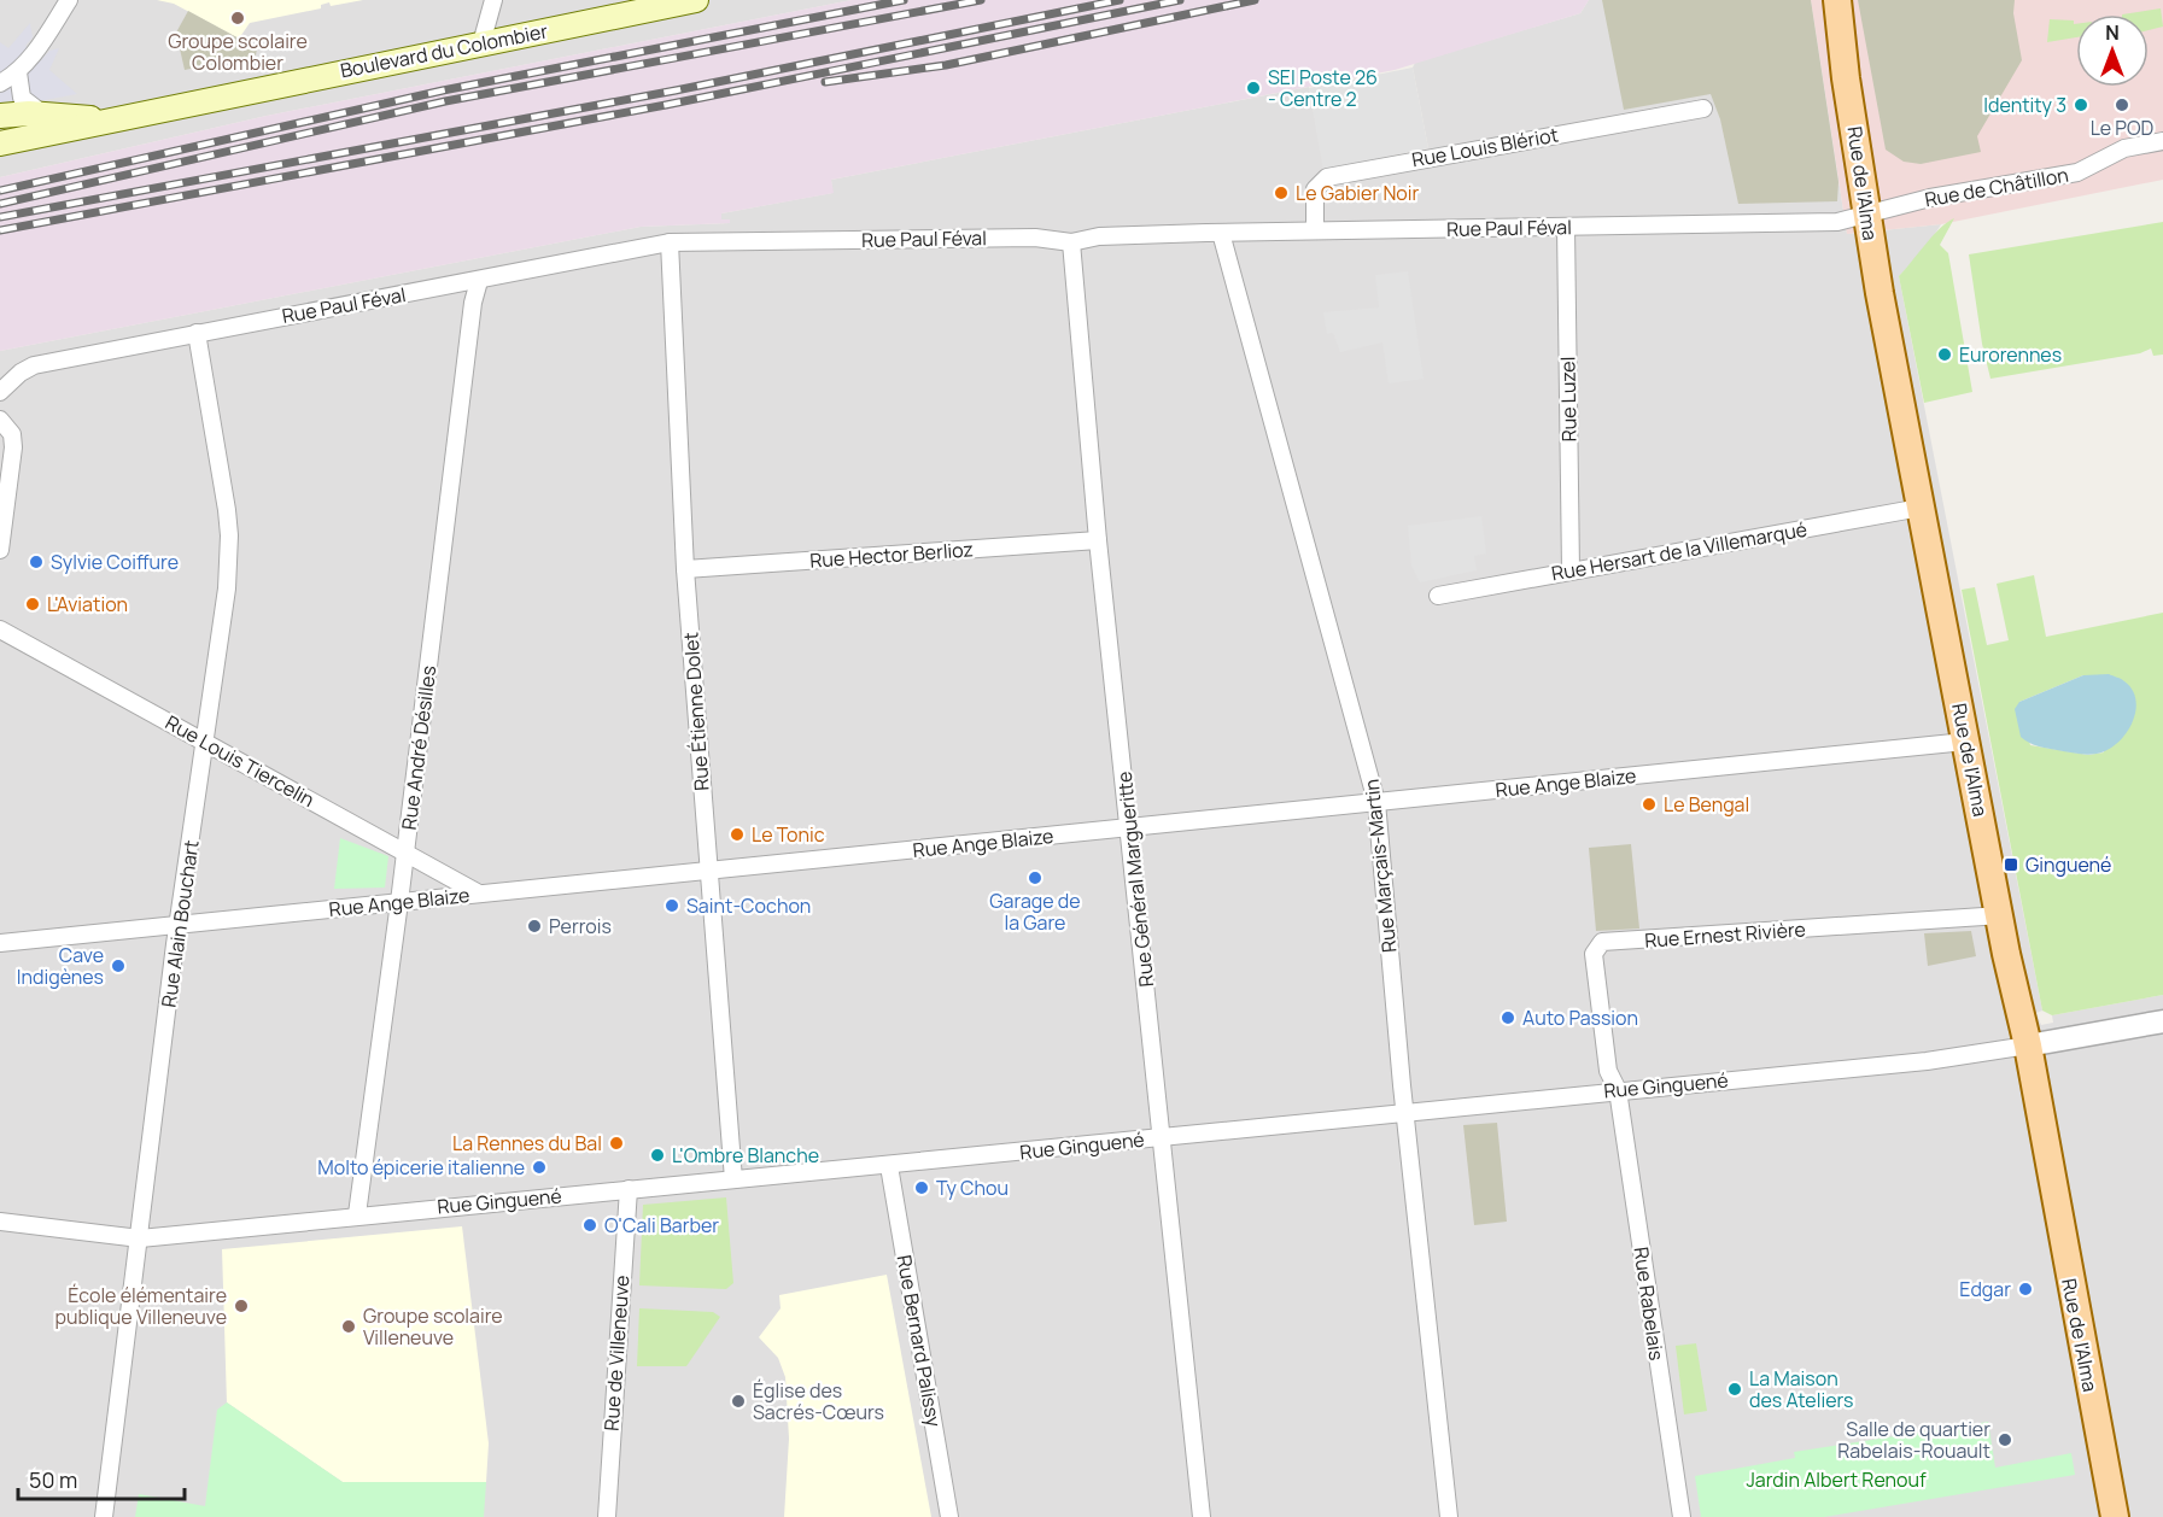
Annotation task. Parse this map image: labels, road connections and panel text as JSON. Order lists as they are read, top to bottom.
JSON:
{
  "streets": {
    "main road": ["Boulevard du Colombier", "Rue de l'Alma"],
    "street": [
      "Rue Louis Blériot",
      "Rue de Châtillon",
      "Rue Paul Féval",
      "Rue Luzel",
      "Rue Hersart de la Villemarqué",
      "Rue Hector Berlioz",
      "Rue Étienne Dolet",
      "Rue André Désilles",
      "Rue Louis Tiercelin",
      "Rue Ange Blaize",
      "Rue Marçais-Martin",
      "Rue Général Margueritte",
      "Rue Alain Bouchart",
      "Rue Ernest Rivière",
      "Rue Ginguené",
      "Rue Rabelais",
      "Rue Bernard Palissy",
      "Rue de Villeneuve"
    ]
  },
  "crossings": [
    ["Rue Louis Blériot", "Rue Paul Féval"],
    ["Rue de l'Alma", "Rue de Châtillon"],
    ["Rue de l'Alma", "Rue Paul Féval"],
    ["Rue de l'Alma", "Rue Hersart de la Villemarqué"],
    ["Rue de l'Alma", "Rue Ange Blaize"],
    ["Rue de l'Alma", "Rue Ernest Rivière"],
    ["Rue de l'Alma", "Rue Ginguené"],
    ["Rue de Châtillon", "Rue Paul Féval"],
    ["Rue Paul Féval", "Rue Luzel"],
    ["Rue Paul Féval", "Rue Étienne Dolet"],
    ["Rue Paul Féval", "Rue André Désilles"],
    ["Rue Paul Féval", "Rue Marçais-Martin"],
    ["Rue Paul Féval", "Rue Général Margueritte"],
    ["Rue Paul Féval", "Rue Alain Bouchart"],
    ["Rue Luzel", "Rue Hersart de la Villemarqué"],
    ["Rue Hector Berlioz", "Rue Étienne Dolet"],
    ["Rue Hector Berlioz", "Rue Général Margueritte"],
    ["Rue Étienne Dolet", "Rue Ange Blaize"],
    ["Rue Étienne Dolet", "Rue Ginguené"],
    ["Rue André Désilles", "Rue Louis Tiercelin"],
    ["Rue André Désilles", "Rue Ange Blaize"],
    ["Rue André Désilles", "Rue Ginguené"],
    ["Rue Louis Tiercelin", "Rue Ange Blaize"],
    ["Rue Louis Tiercelin", "Rue Alain Bouchart"],
    ["Rue Ange Blaize", "Rue Marçais-Martin"],
    ["Rue Ange Blaize", "Rue Général Margueritte"],
    ["Rue Ange Blaize", "Rue Alain Bouchart"],
    ["Rue Marçais-Martin", "Rue Ginguené"],
    ["Rue Général Margueritte", "Rue Ginguené"],
    ["Rue Alain Bouchart", "Rue Ginguené"],
    ["Rue Ernest Rivière", "Rue Ginguené"],
    ["Rue Ernest Rivière", "Rue Rabelais"],
    ["Rue Ginguené", "Rue Rabelais"],
    ["Rue Ginguené", "Rue Bernard Palissy"],
    ["Rue Ginguené", "Rue de Villeneuve"]
  ],
  "parks": ["Jardin Albert Renouf"],
  "places": {
    "other": [
      "Groupe scolaire Colombier",
      "SEI Poste 26 - Centre 2",
      "Identity 3",
      "Le POD",
      "Le Gabier Noir",
      "Eurorennes",
      "Sylvie Coiffure",
      "L'Aviation",
      "Le Bengal",
      "Le Tonic",
      "Garage de la Gare",
      "Saint-Cochon",
      "Perrois",
      "Cave Indigènes",
      "Auto Passion",
      "La Rennes du Bal",
      "L'Ombre Blanche",
      "Molto épicerie italienne",
      "Ty Chou",
      "O'Cali Barber",
      "Edgar",
      "École élémentaire publique Villeneuve",
      "Groupe scolaire Villeneuve",
      "La Maison des Ateliers",
      "Église des Sacrés-Cœurs",
      "Salle de quartier Rabelais-Rouault"
    ],
    "transit": ["Ginguené"]
  },
  "scale_bar": "50 m",
  "north": "top"
}
